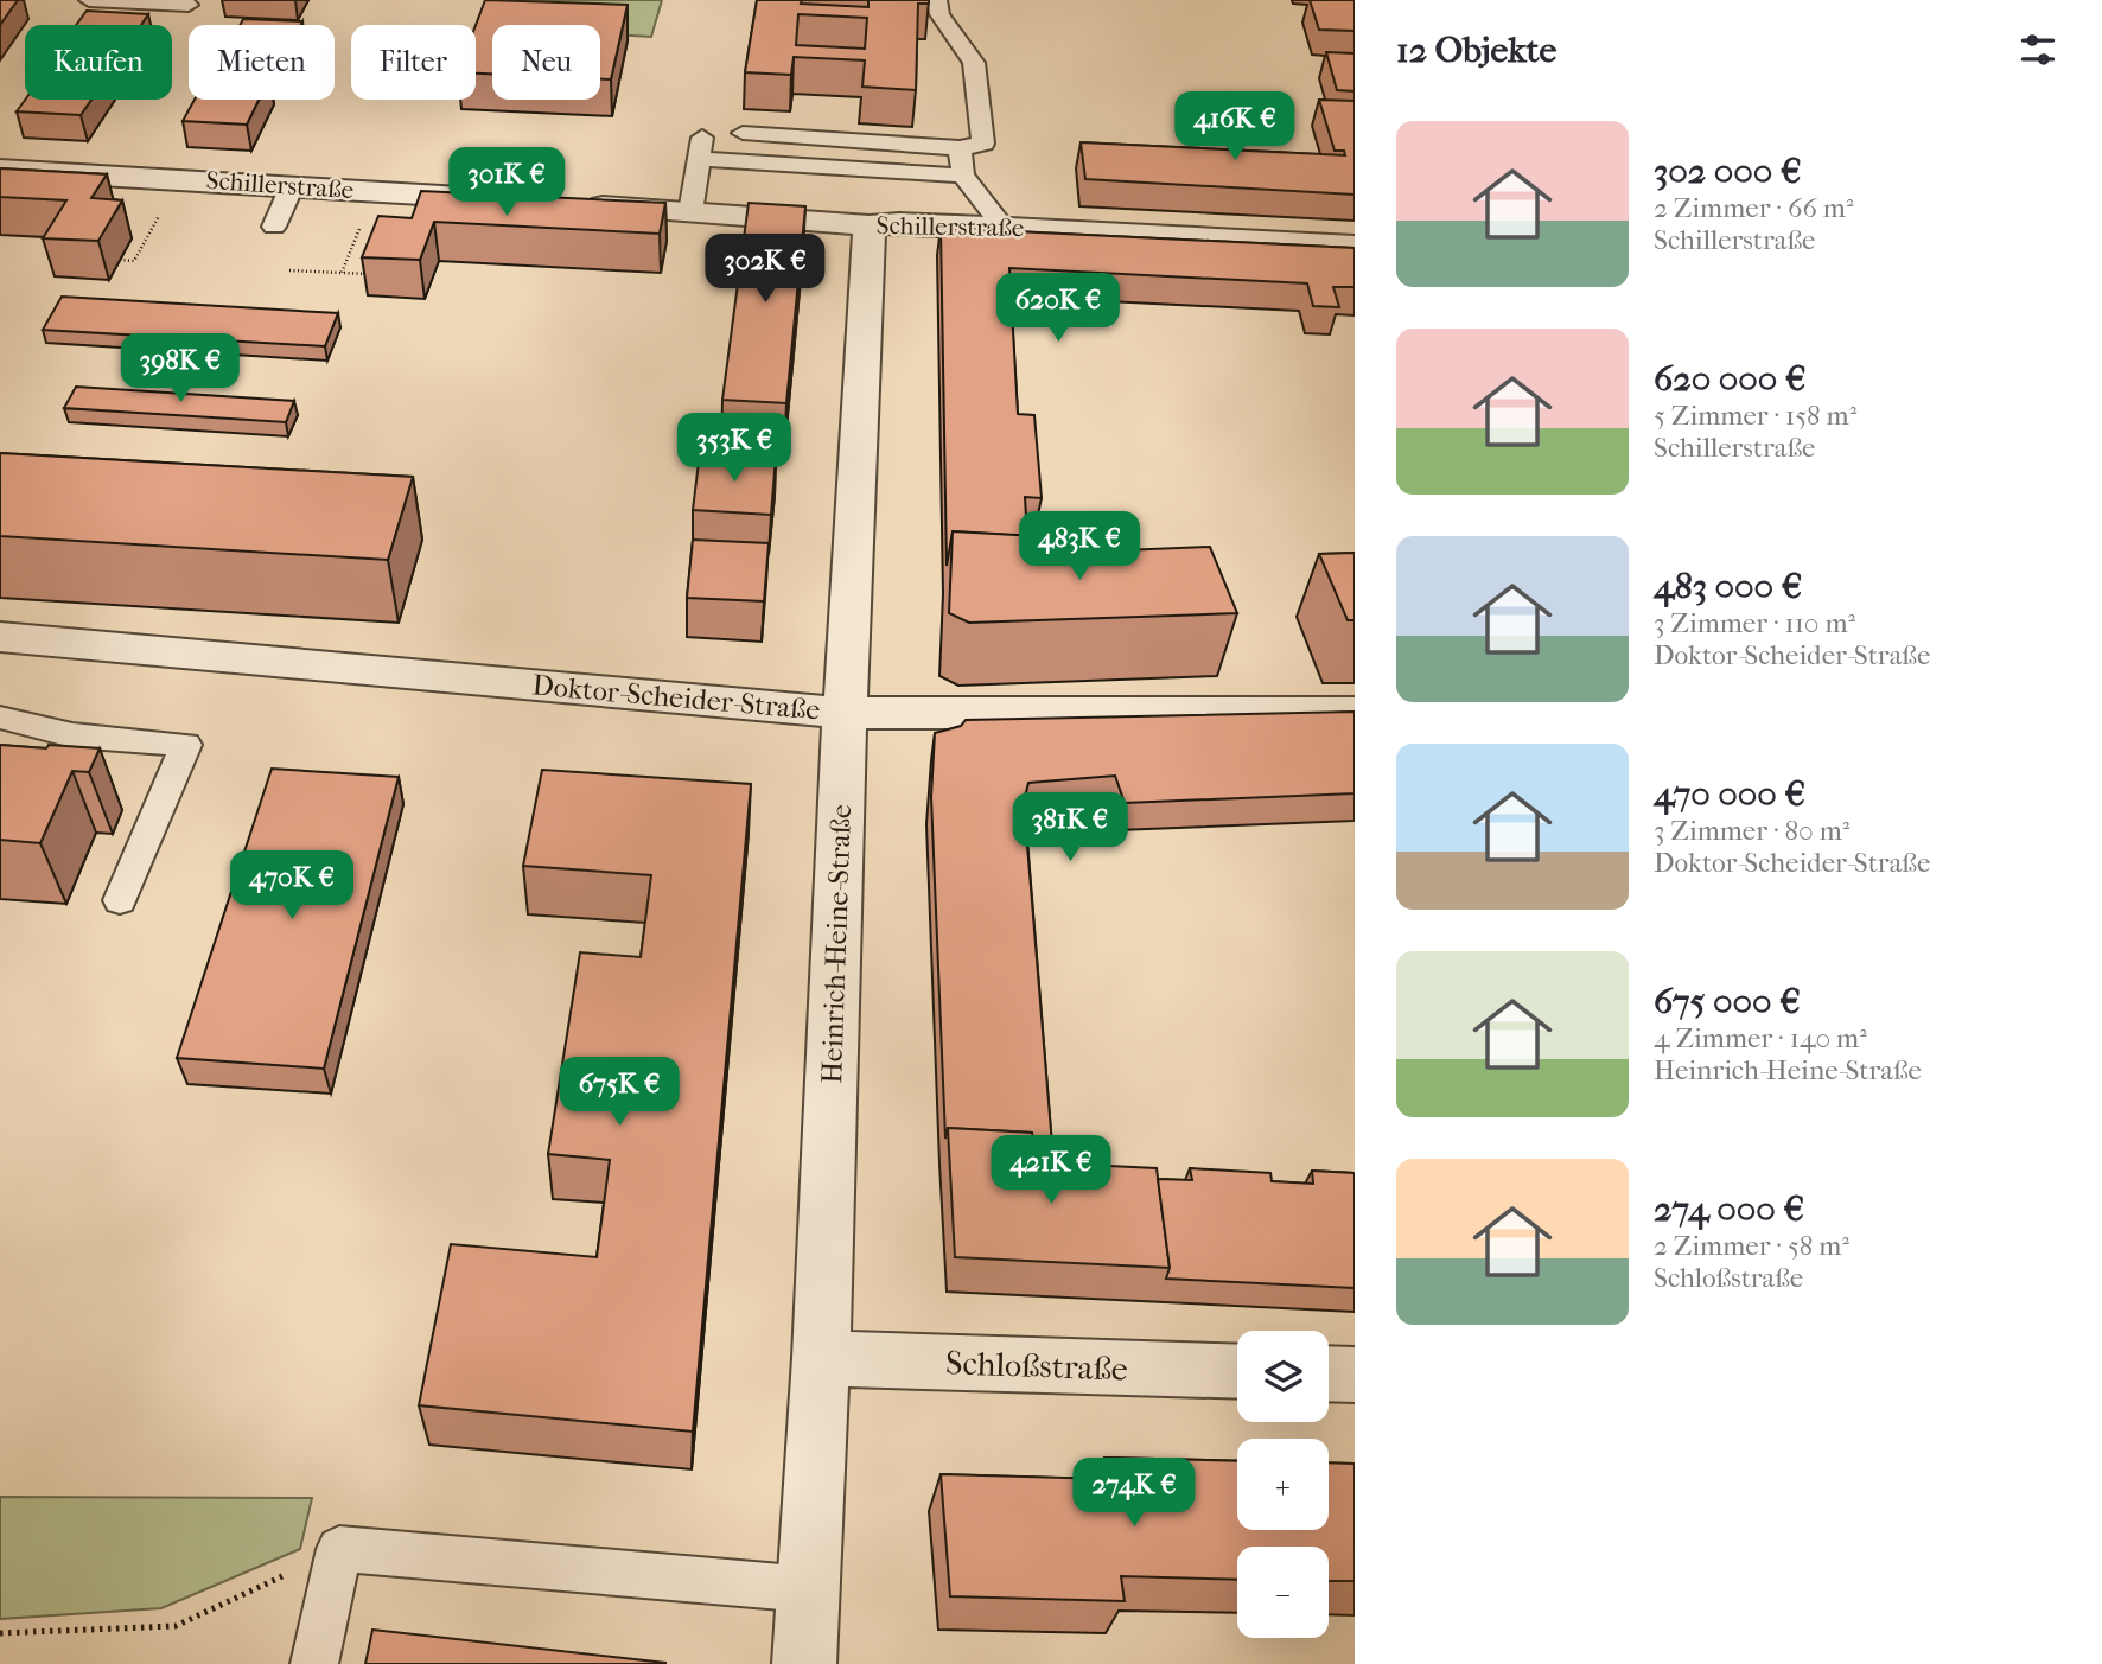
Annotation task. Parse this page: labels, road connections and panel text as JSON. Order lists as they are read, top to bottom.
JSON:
{
  "streets": {
    "street": [
      "Schillerstraße",
      "Doktor-Scheider-Straße",
      "Heinrich-Heine-Straße",
      "Schloßstraße"
    ]
  },
  "crossings": [
    ["Schillerstraße", "Heinrich-Heine-Straße"],
    ["Doktor-Scheider-Straße", "Heinrich-Heine-Straße"],
    ["Heinrich-Heine-Straße", "Schloßstraße"]
  ],
  "page": {
    "heading": "12 Objekte",
    "chip": [
      "Kaufen",
      "Mieten",
      "Filter",
      "Neu"
    ],
    "price": [
      "416K €",
      "301K €",
      "302K €",
      "620K €",
      "398K €",
      "353K €",
      "483K €",
      "381K €",
      "470K €",
      "675K €",
      "421K €",
      "274K €"
    ],
    "list": [
      {
        "name": "302 000 €",
        "note": "2 Zimmer · 66 m² · Schillerstraße"
      },
      {
        "name": "620 000 €",
        "note": "5 Zimmer · 158 m² · Schillerstraße"
      },
      {
        "name": "483 000 €",
        "note": "3 Zimmer · 110 m² · Doktor-Scheider-Straße"
      },
      {
        "name": "470 000 €",
        "note": "3 Zimmer · 80 m² · Doktor-Scheider-Straße"
      },
      {
        "name": "675 000 €",
        "note": "4 Zimmer · 140 m² · Heinrich-Heine-Straße"
      },
      {
        "name": "274 000 €",
        "note": "2 Zimmer · 58 m² · Schloßstraße"
      }
    ],
    "map_buttons": ["+", "−"]
  }
}
